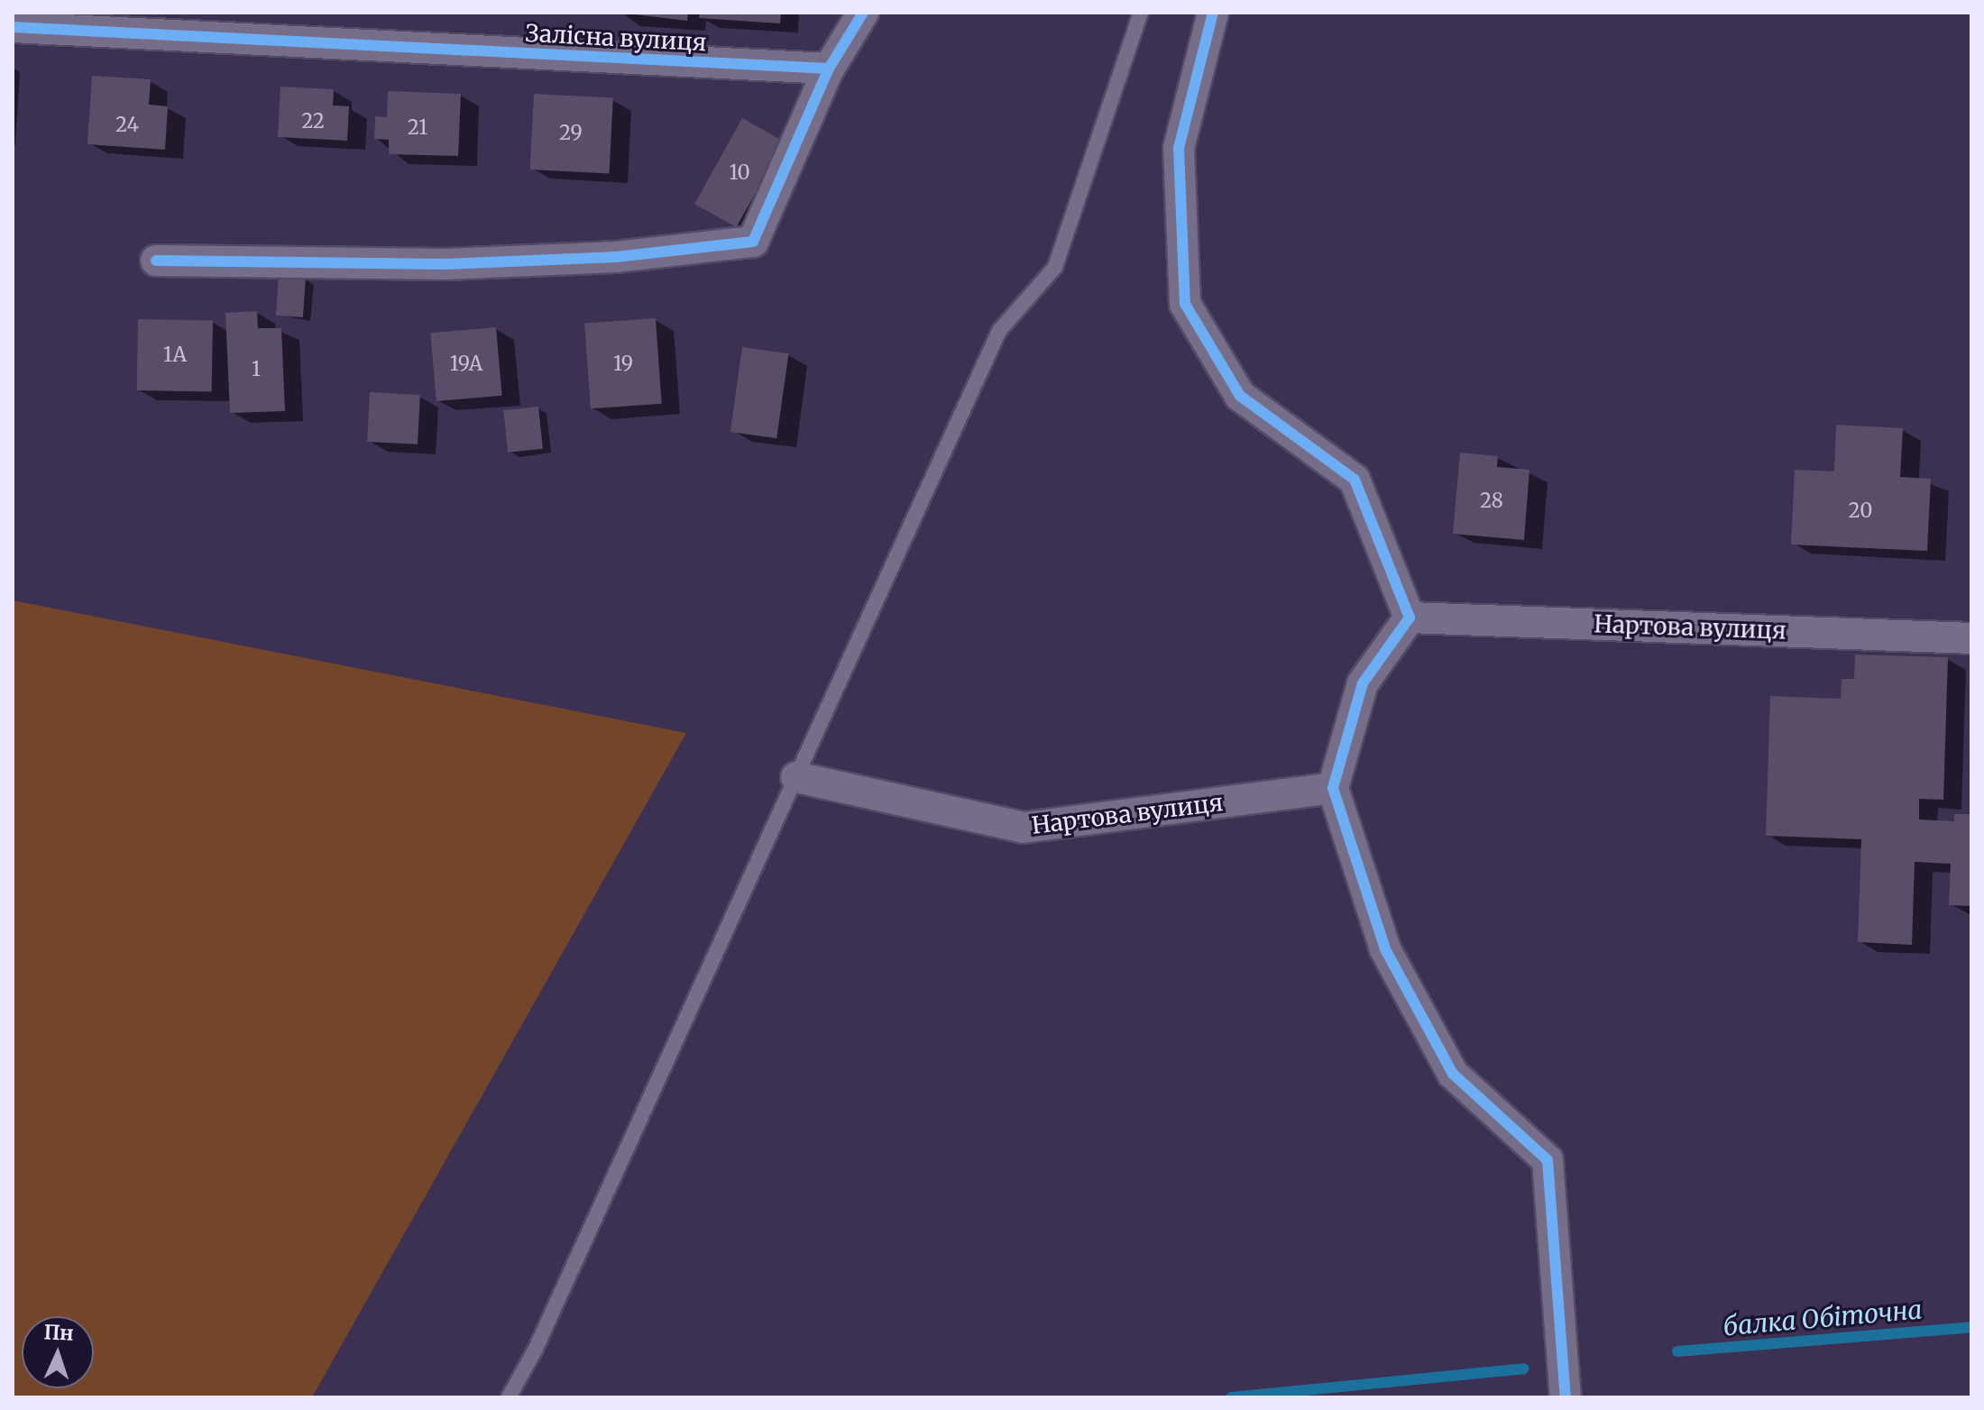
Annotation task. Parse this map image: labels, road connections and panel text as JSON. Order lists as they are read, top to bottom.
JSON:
{
  "streets": {
    "street": ["Залісна вулиця", "Нартова вулиця"]
  },
  "water": ["балка Обіточна"],
  "house_numbers": [
    "22",
    "24",
    "21",
    "29",
    "10",
    "1А",
    "19А",
    "19",
    "1",
    "28",
    "20"
  ],
  "north": "top"
}
